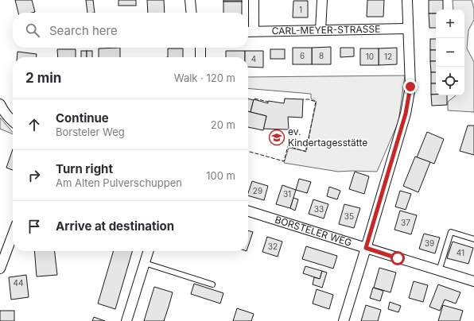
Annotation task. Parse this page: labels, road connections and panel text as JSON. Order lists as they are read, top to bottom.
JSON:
{
  "streets": {
    "street": ["CARL-MEYER-STRASSE", "BORSTELER WEG"]
  },
  "places": {
    "school or university": ["ev. Kindertagesstätte"]
  },
  "house_numbers": [
    "1",
    "6",
    "8",
    "10",
    "12",
    "4",
    "29",
    "31",
    "33",
    "35",
    "37",
    "39",
    "32",
    "41",
    "44"
  ],
  "page": {
    "map_buttons": ["+", "−"],
    "search": "Search here",
    "heading": ["2 min", "Walk · 120 m"],
    "list": [
      ["Continue", "Borsteler Weg", "20 m"],
      ["Turn right", "Am Alten Pulverschuppen", "100 m"],
      "Arrive at destination"
    ]
  }
}
